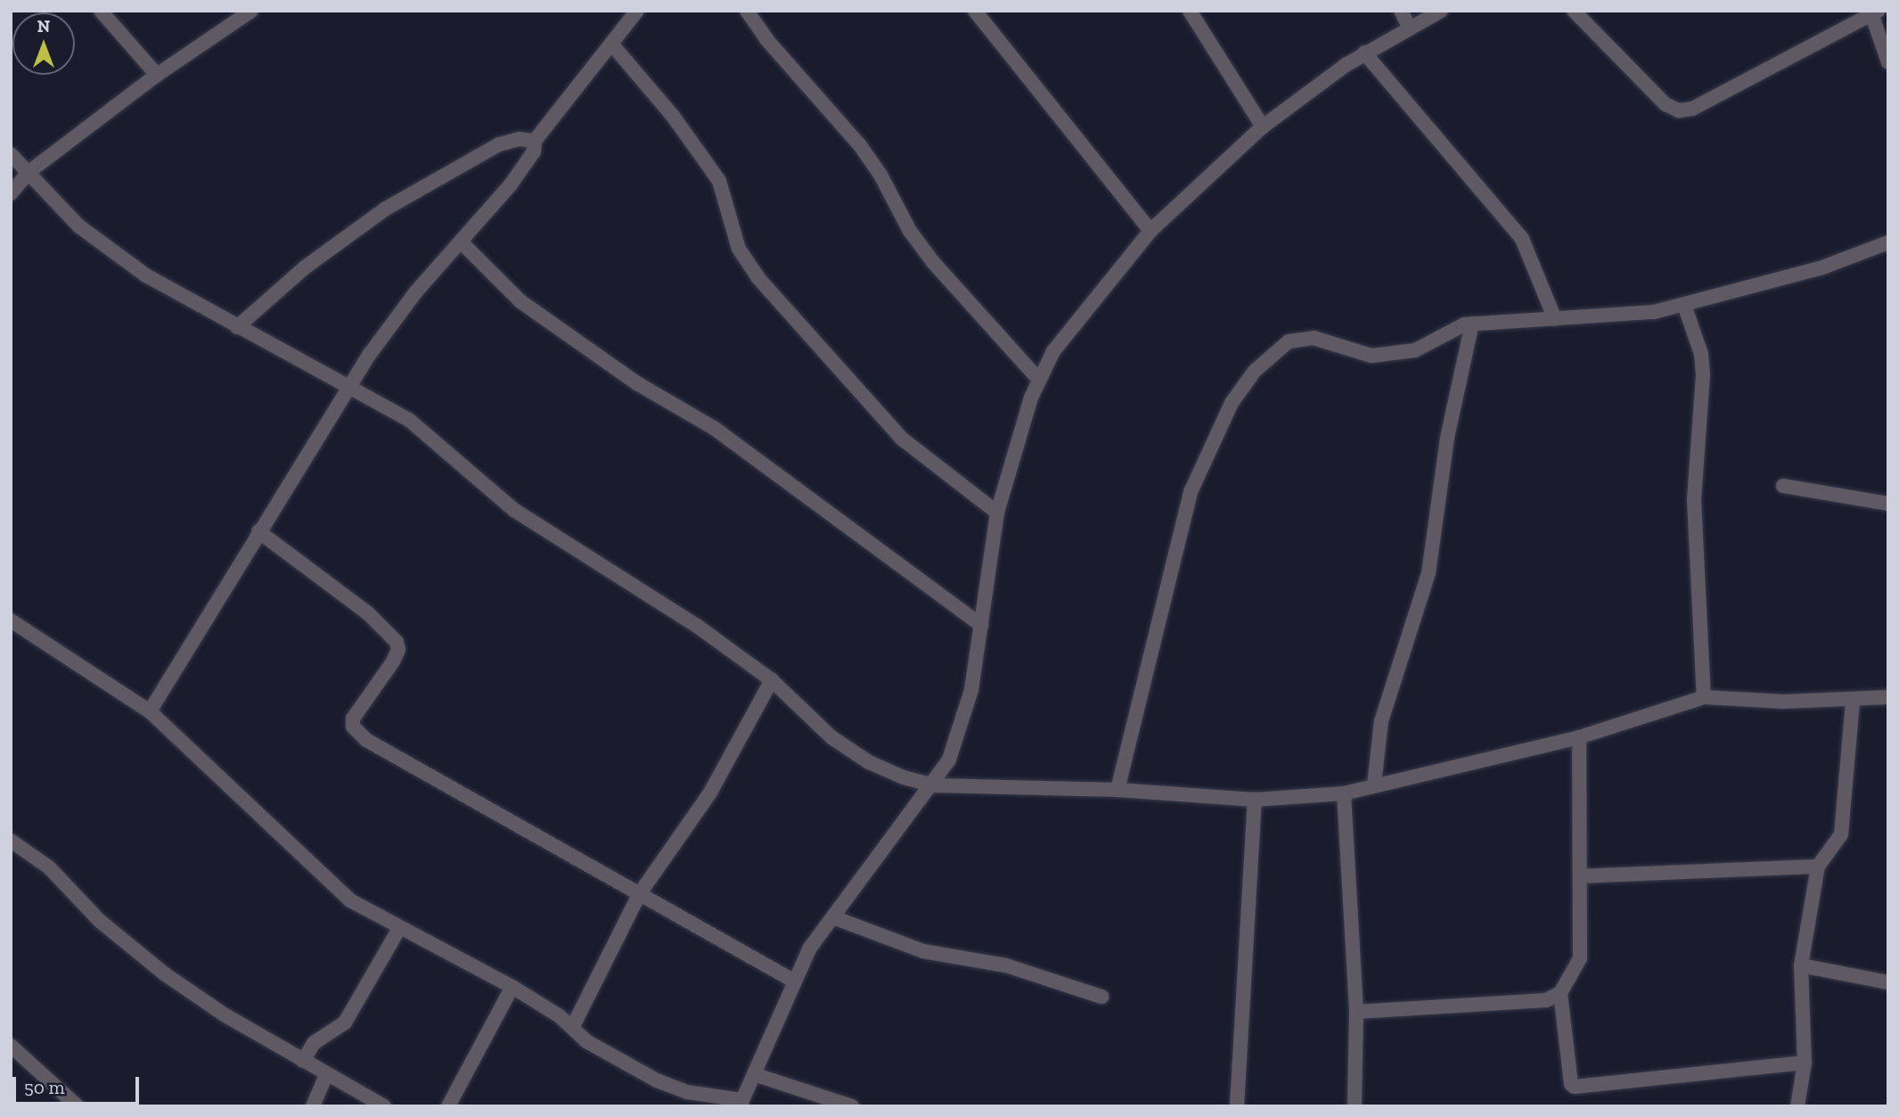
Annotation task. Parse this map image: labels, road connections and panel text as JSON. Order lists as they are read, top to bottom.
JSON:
{
  "scale_bar": "50 m",
  "north": "top"
}
